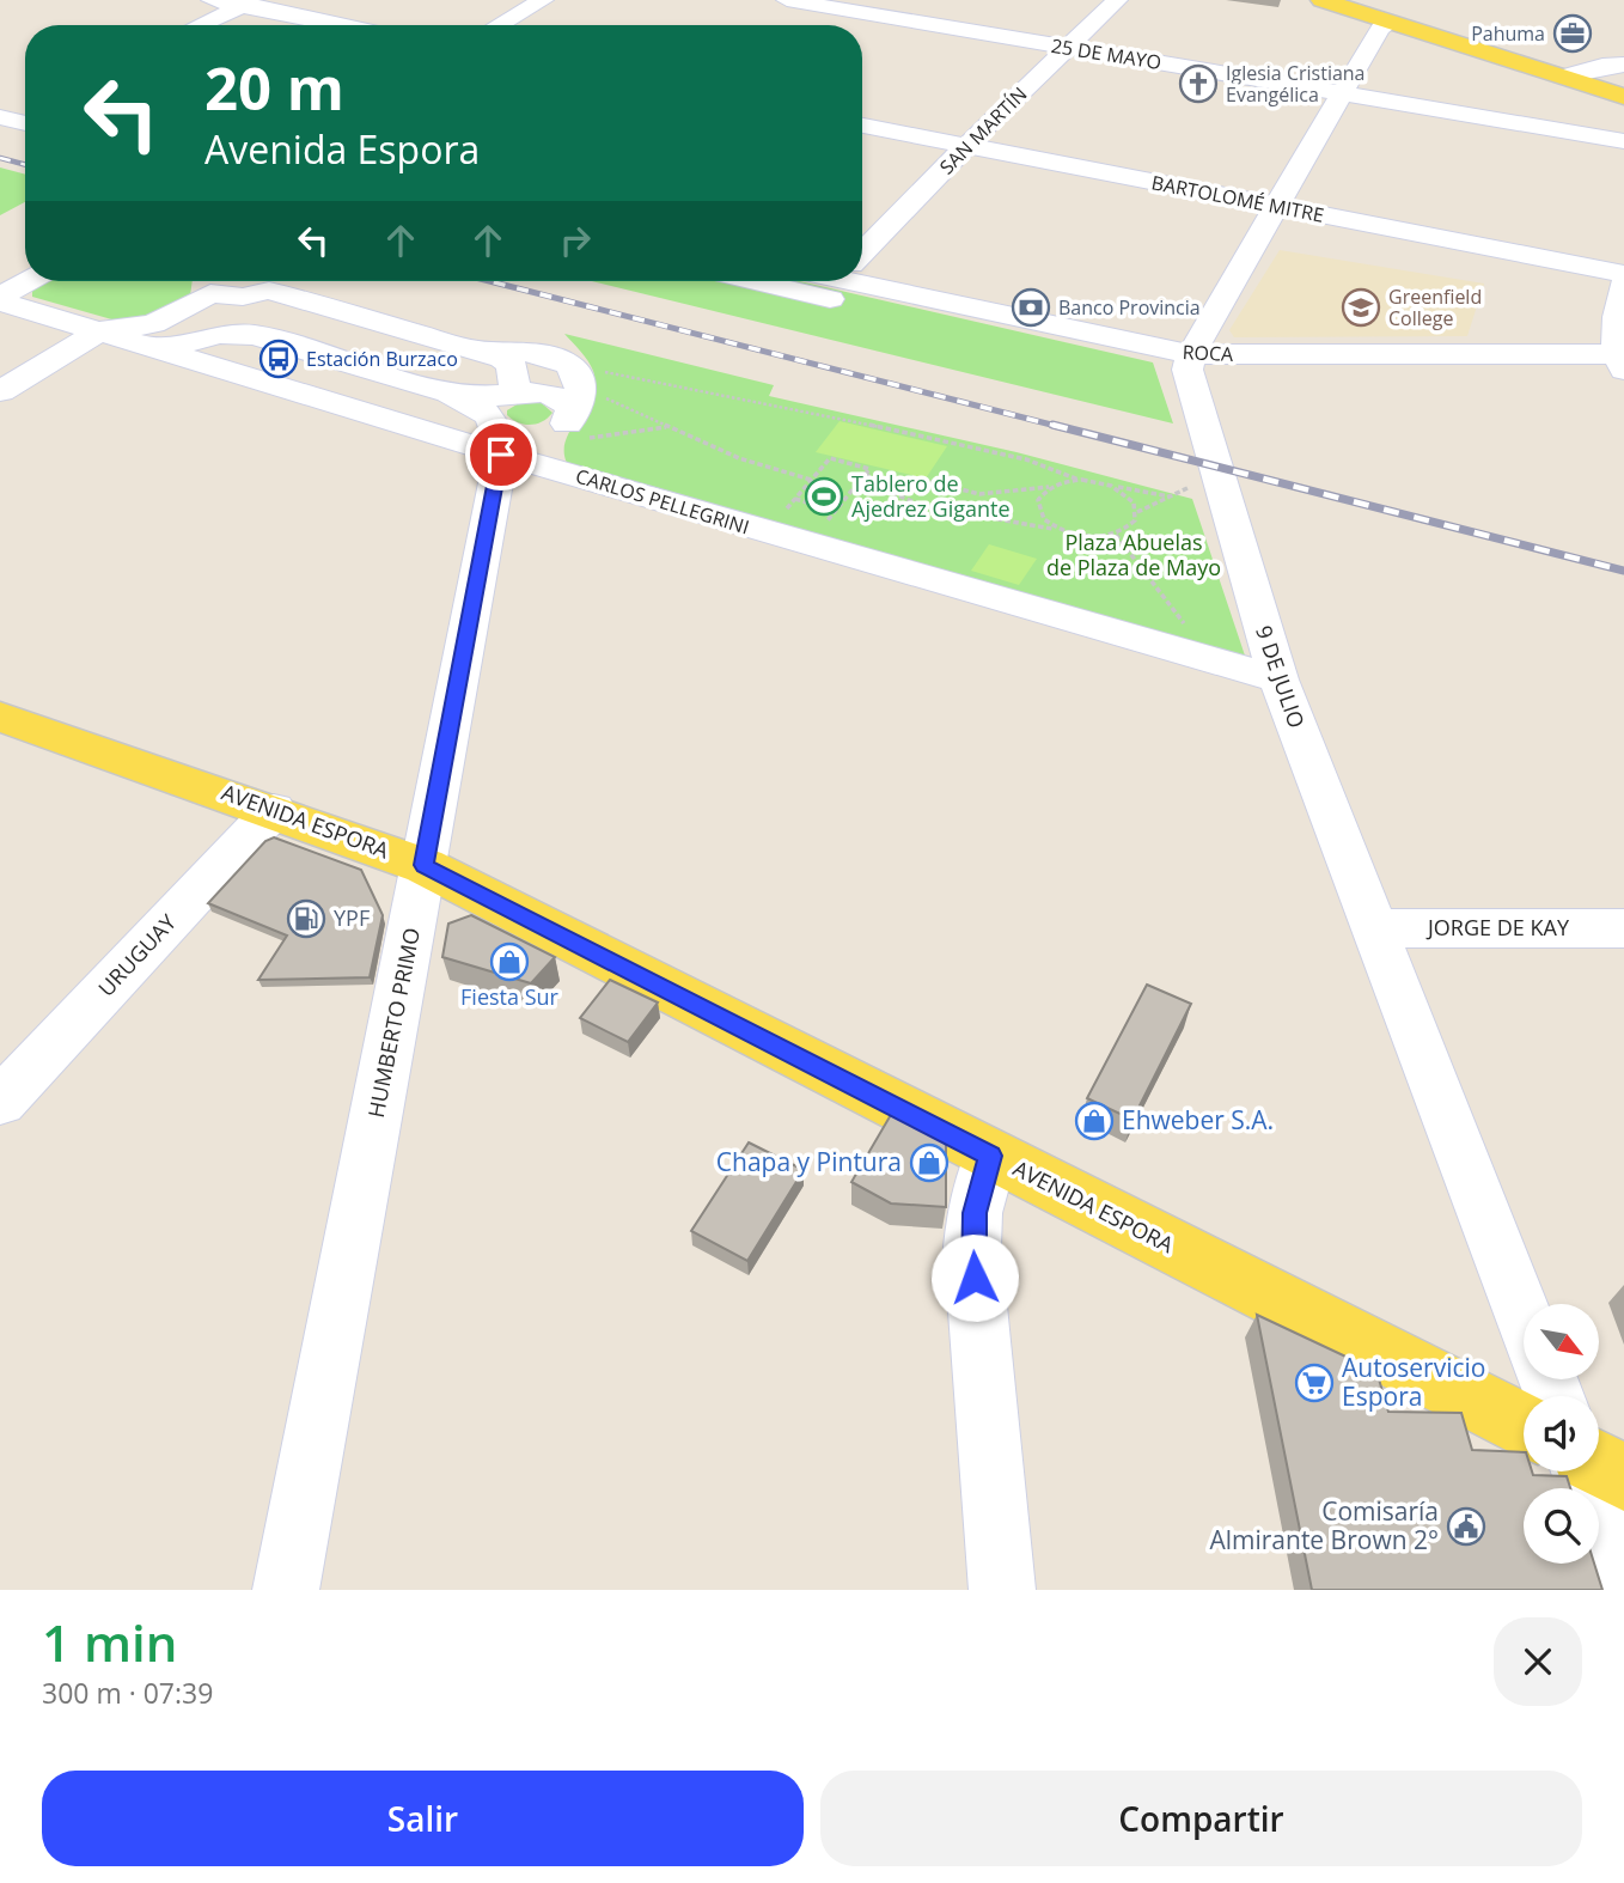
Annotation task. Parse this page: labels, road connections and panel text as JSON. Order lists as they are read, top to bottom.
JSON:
{
  "streets": {
    "main road": ["AVENIDA ESPORA"],
    "street": [
      "25 DE MAYO",
      "SAN MARTÍN",
      "BARTOLOMÉ MITRE",
      "ROCA",
      "CARLOS PELLEGRINI",
      "9 DE JULIO",
      "JORGE DE KAY",
      "URUGUAY",
      "HUMBERTO PRIMO"
    ]
  },
  "crossings": [
    ["25 DE MAYO", "SAN MARTÍN"],
    ["SAN MARTÍN", "BARTOLOMÉ MITRE"],
    ["ROCA", "9 DE JULIO"],
    ["CARLOS PELLEGRINI", "9 DE JULIO"],
    ["CARLOS PELLEGRINI", "HUMBERTO PRIMO"],
    ["9 DE JULIO", "JORGE DE KAY"],
    ["AVENIDA ESPORA", "URUGUAY"],
    ["AVENIDA ESPORA", "HUMBERTO PRIMO"]
  ],
  "parks": ["Plaza Abuelas de Plaza de Mayo"],
  "places": {
    "office": ["Pahuma"],
    "church": ["Iglesia Cristiana Evangélica"],
    "bank": ["Banco Provincia"],
    "school or university": ["Greenfield College"],
    "bus stop": ["Estación Burzaco"],
    "sports": ["Tablero de Ajedrez Gigante"],
    "fuel station": ["YPF"],
    "shop": ["Fiesta Sur", "Ehweber S.A.", "Chapa y Pintura"],
    "supermarket": ["Autoservicio Espora"],
    "public building": ["Comisaría Almirante Brown 2°"]
  },
  "north": "bottom right",
  "page": {
    "turn": ["20 m", "Avenida Espora"],
    "heading": ["1 min", "300 m · 07:39"],
    "buttons": ["Salir", "Compartir"]
  }
}
